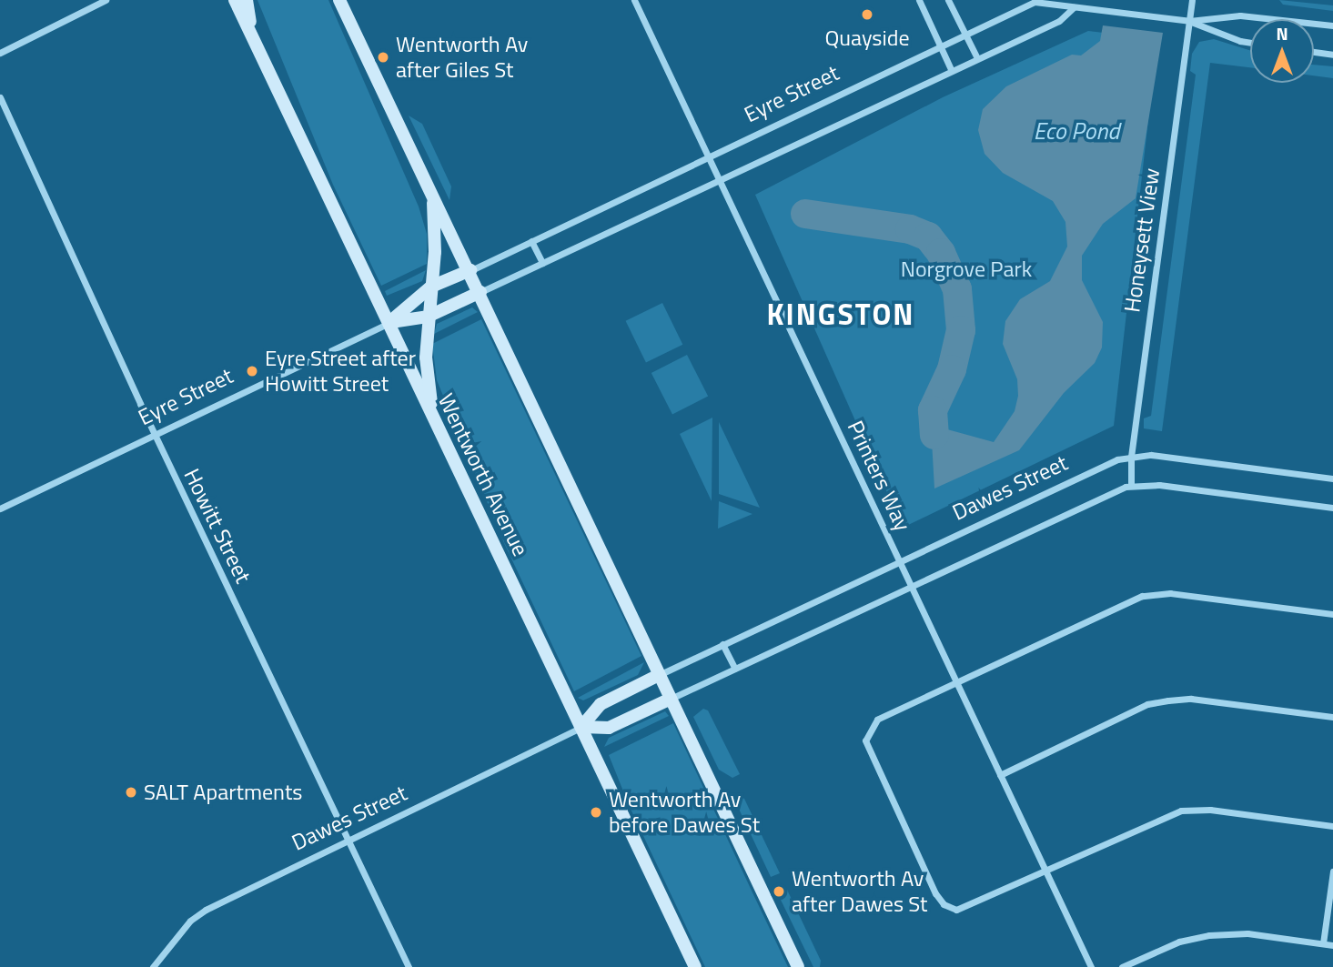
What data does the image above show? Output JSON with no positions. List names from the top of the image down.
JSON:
{
  "streets": {
    "main road": ["Eyre Street", "Wentworth Avenue"],
    "street": [
      "Honeysett View",
      "Printers Way",
      "Dawes Street",
      "Howitt Street"
    ]
  },
  "crossings": [
    ["Eyre Street", "Honeysett View"],
    ["Eyre Street", "Wentworth Avenue"],
    ["Eyre Street", "Printers Way"],
    ["Eyre Street", "Howitt Street"],
    ["Honeysett View", "Dawes Street"],
    ["Wentworth Avenue", "Dawes Street"],
    ["Printers Way", "Dawes Street"],
    ["Dawes Street", "Howitt Street"]
  ],
  "districts": ["KINGSTON"],
  "water": ["Eco Pond"],
  "parks": ["Norgrove Park"],
  "places": [
    "Quayside",
    "Wentworth Av after Giles St",
    "Eyre Street after Howitt Street",
    "SALT Apartments",
    "Wentworth Av before Dawes St",
    "Wentworth Av after Dawes St"
  ],
  "north": "top"
}
